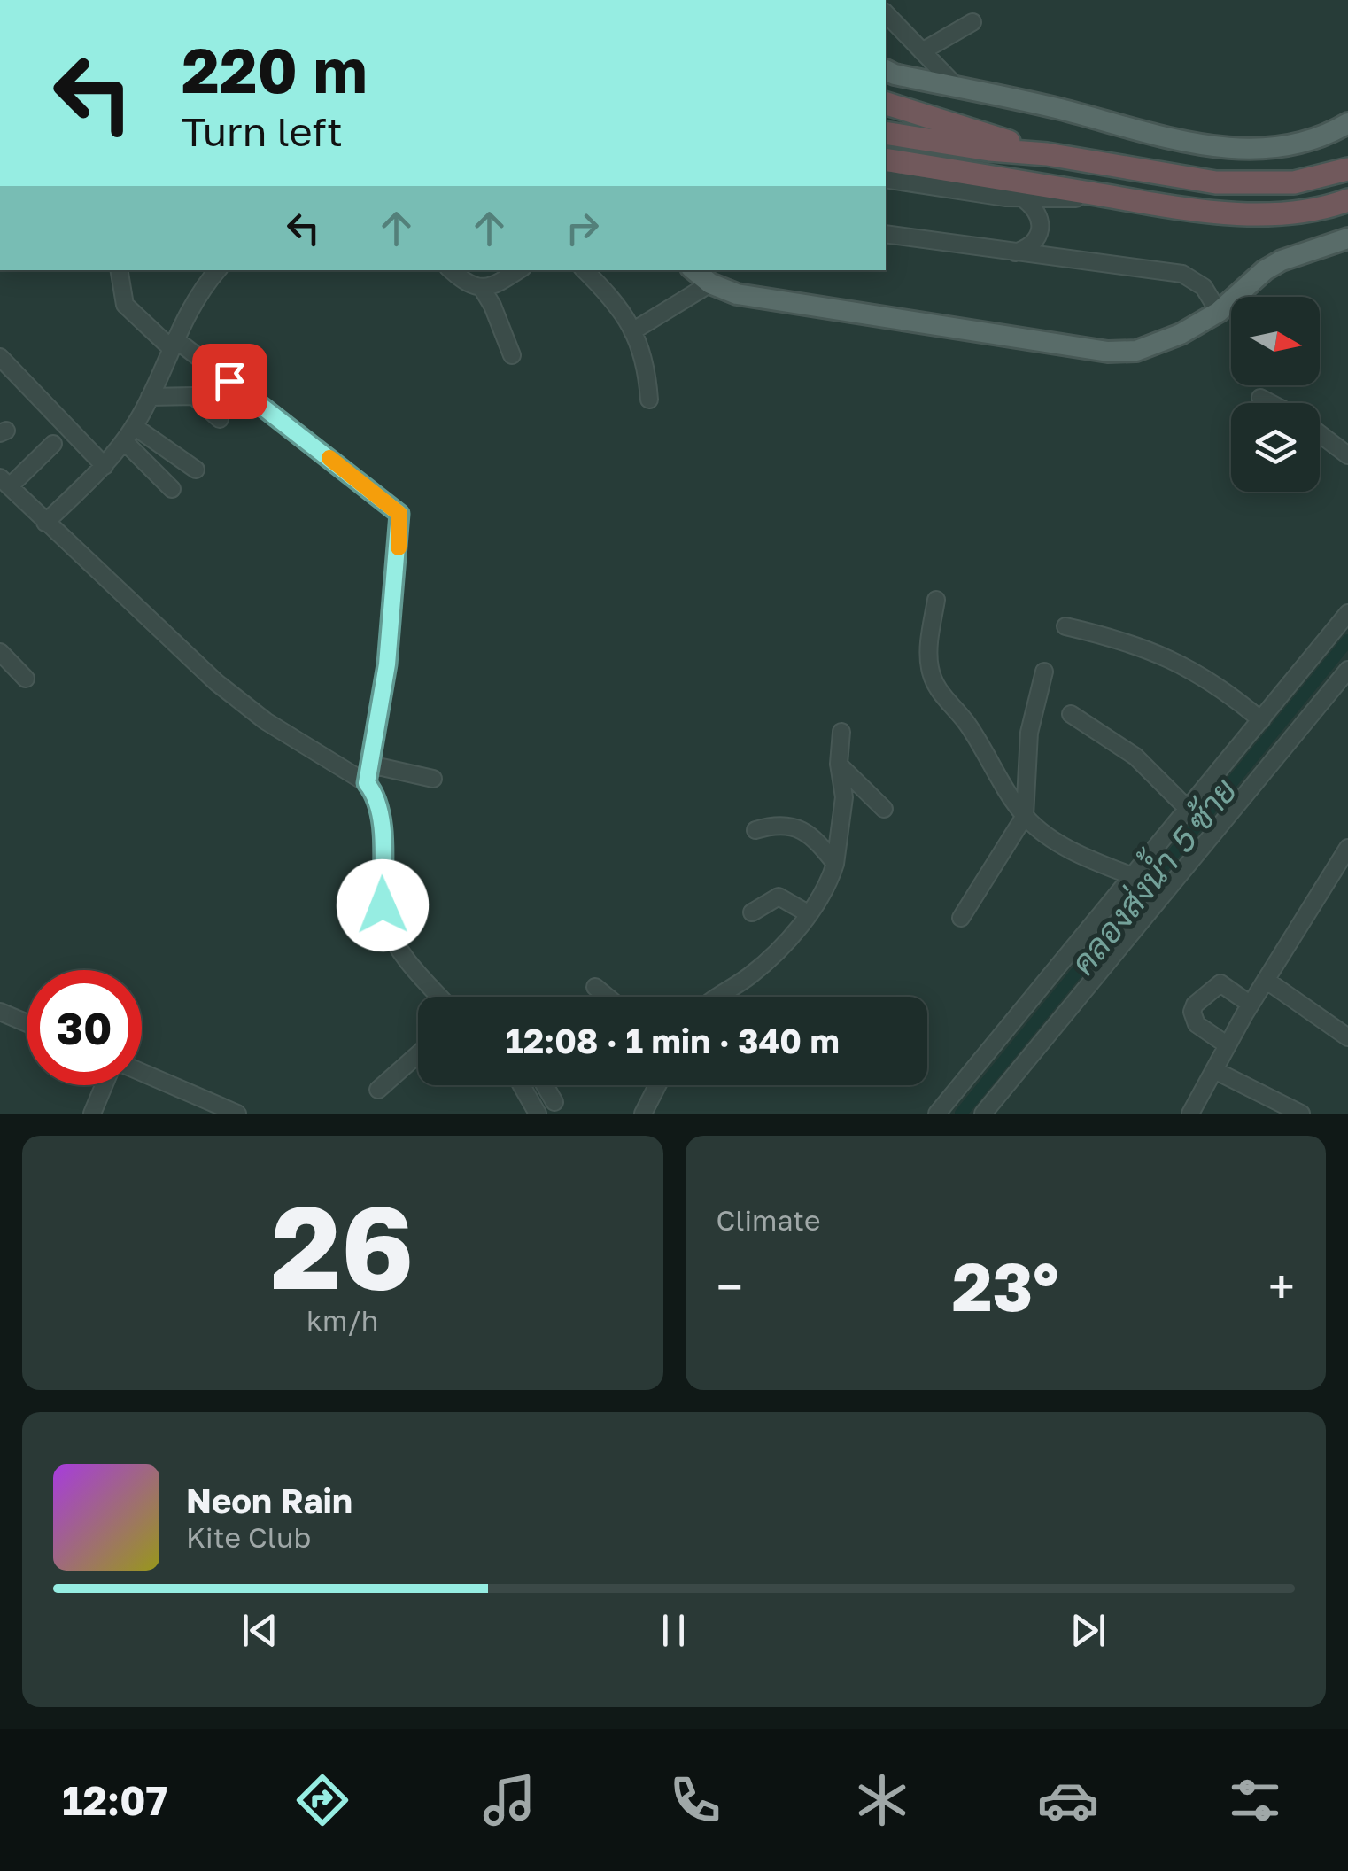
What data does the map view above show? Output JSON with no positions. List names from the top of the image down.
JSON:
{
  "water": ["คลองส่งน้ำ 5 ซ้าย"],
  "north": "right",
  "page": {
    "turn": ["220 m", "Turn left"],
    "limit": "30",
    "trip": "12:08 · 1 min · 340 m",
    "tile": [
      ["26", "km/h"],
      "Climate"
    ],
    "heat": ["−", "23°", "+"],
    "song": ["Neon Rain", "Kite Club"],
    "tabs": "12:07"
  }
}
